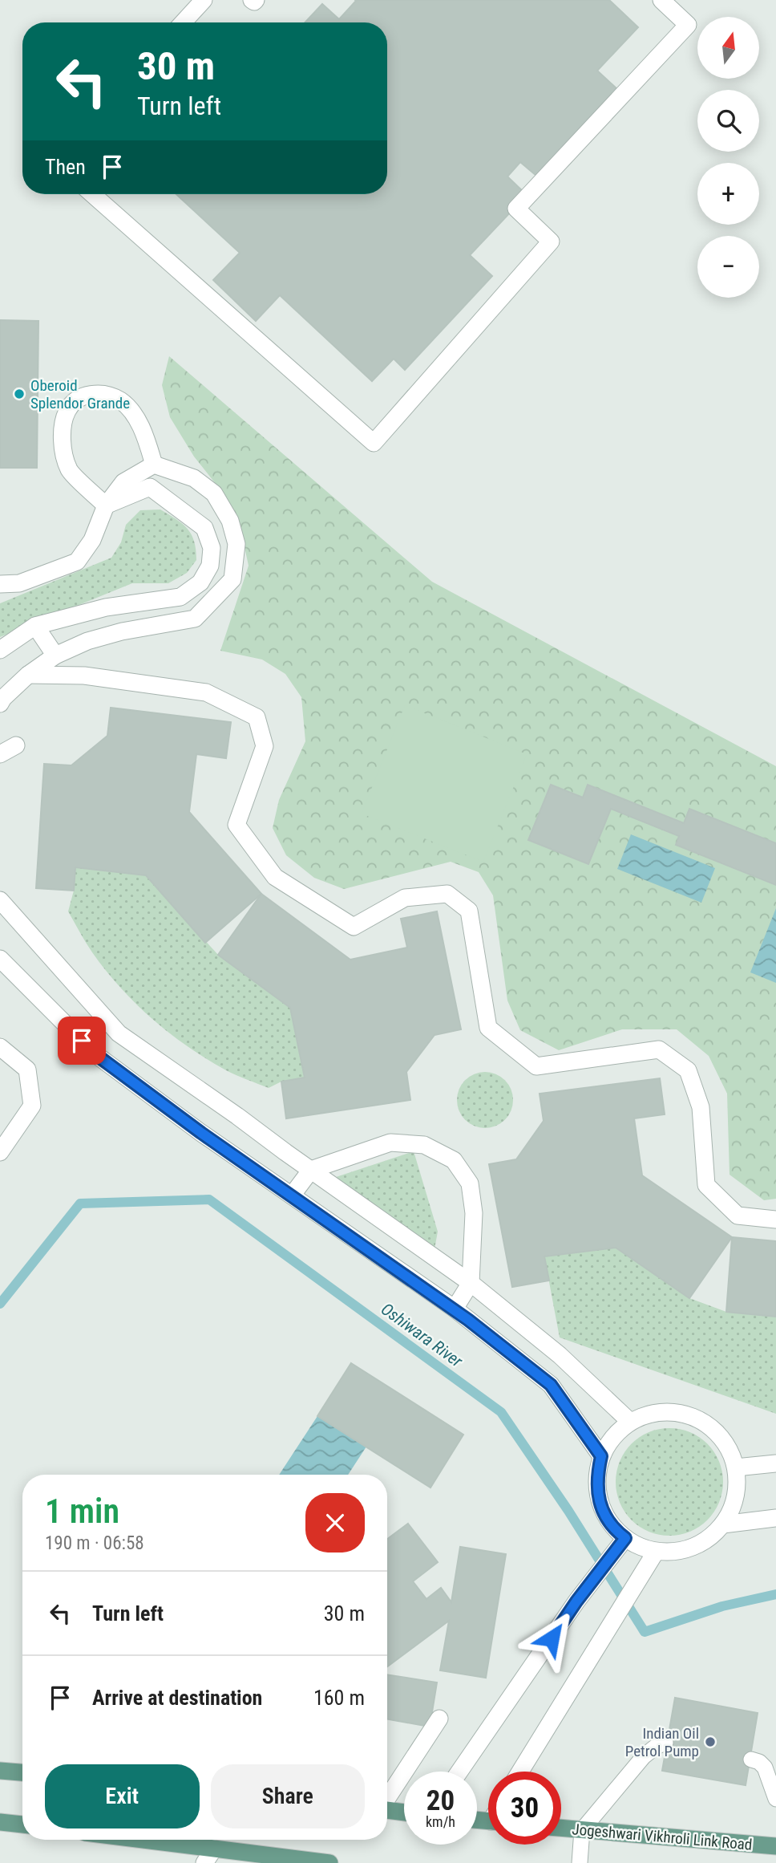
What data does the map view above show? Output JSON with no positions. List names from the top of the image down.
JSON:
{
  "streets": {
    "main road": ["Jogeshwari Vikhroli Link Road"]
  },
  "water": ["Oshiwara River"],
  "places": ["Oberoid Splendor Grande", "Indian Oil Petrol Pump"],
  "north": "top",
  "page": {
    "map_buttons": ["+", "−"],
    "turn": ["30 m", "Turn left"],
    "then": "Then",
    "heading": ["1 min", "190 m · 06:58"],
    "list": [
      {
        "name": "Turn left",
        "value": "30 m"
      },
      {
        "name": "Arrive at destination",
        "value": "160 m"
      }
    ],
    "buttons": ["Exit", "Share"],
    "speed": "20 km/h",
    "limit": "30"
  }
}
